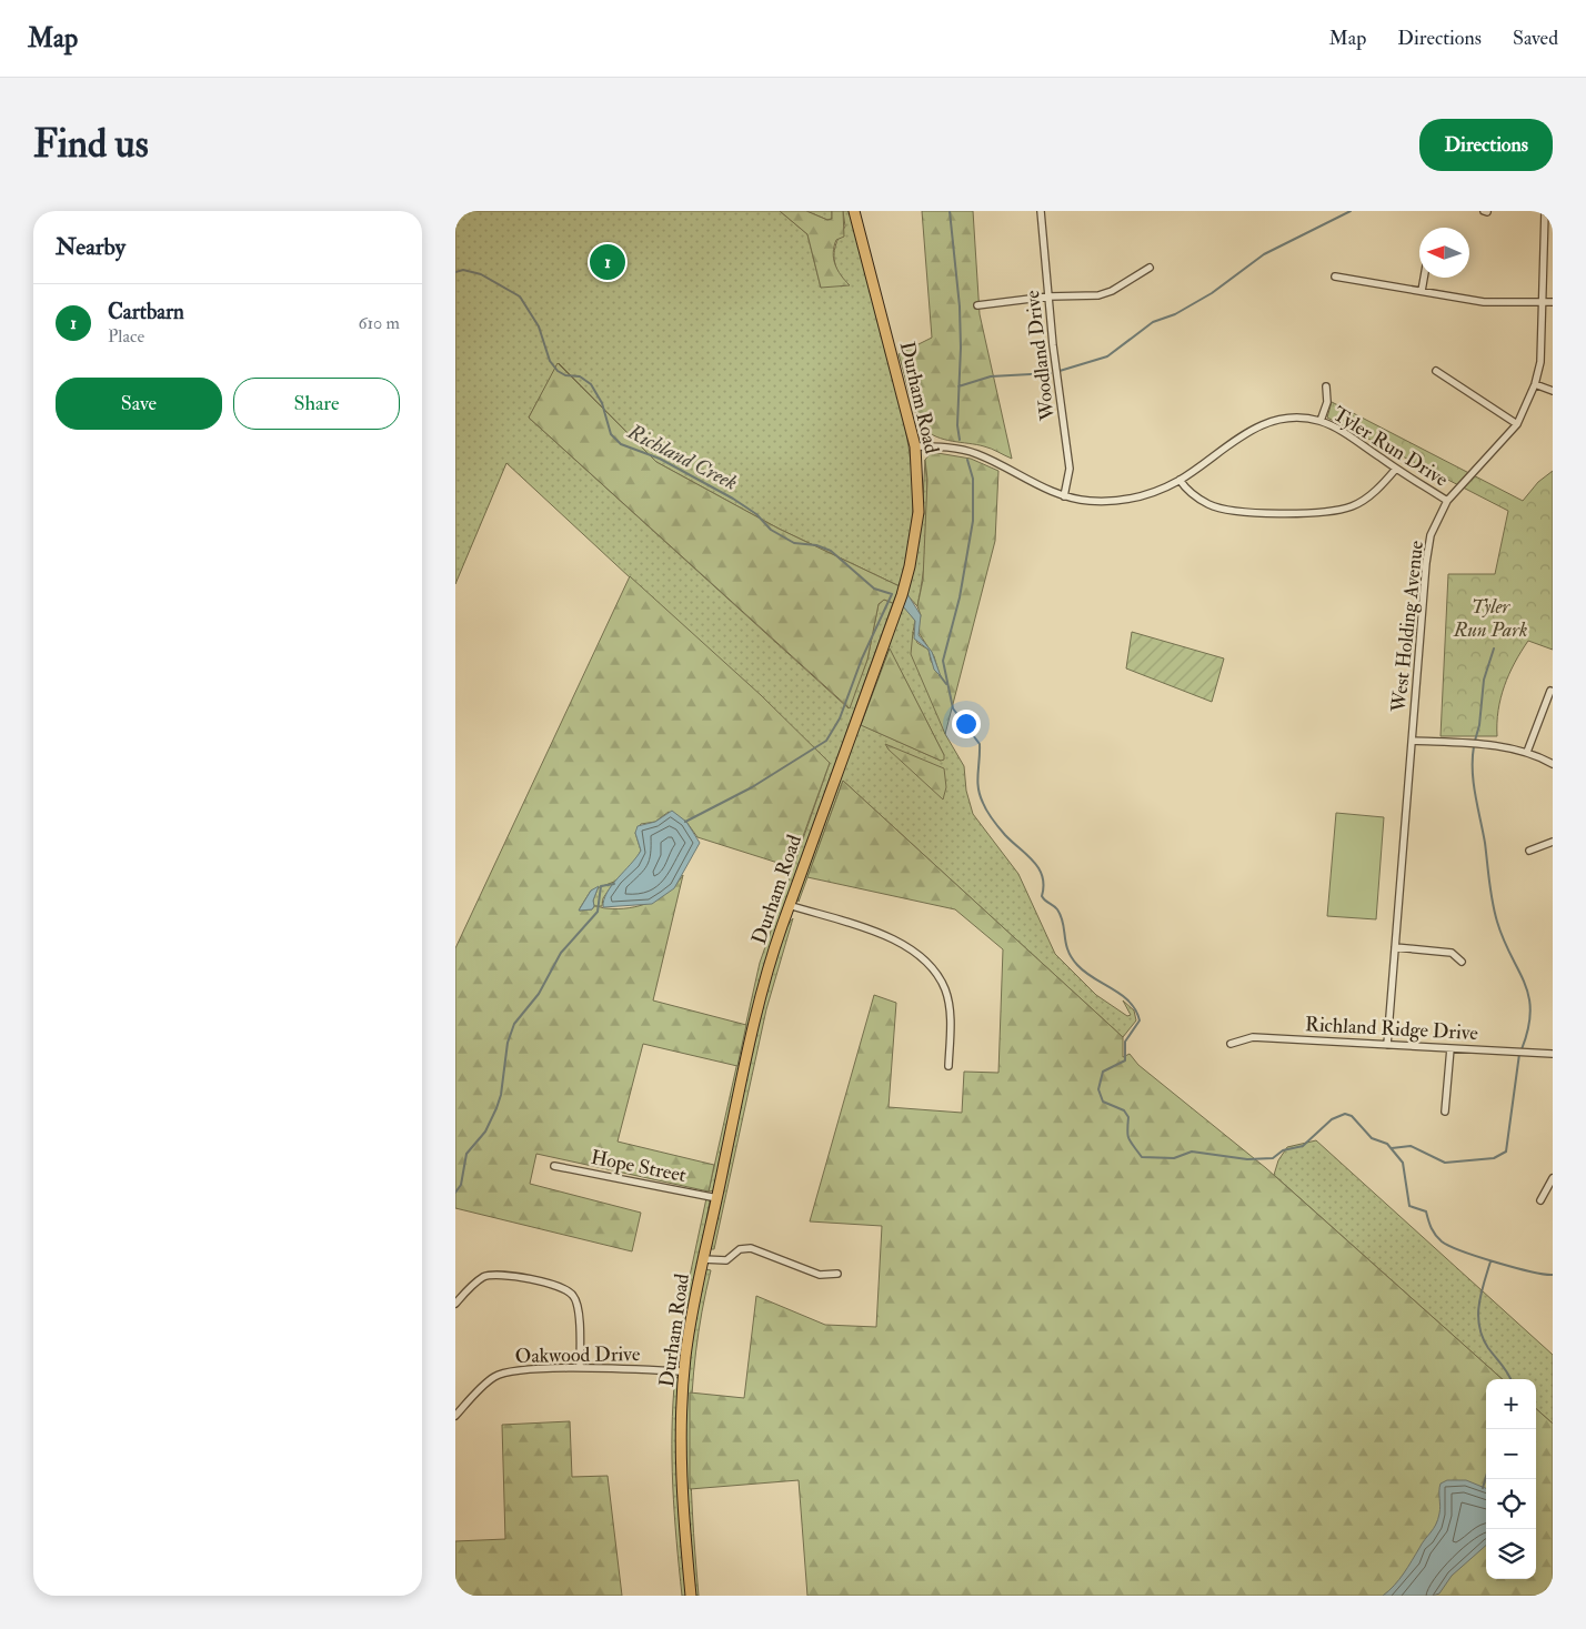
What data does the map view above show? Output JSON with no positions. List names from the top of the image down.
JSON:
{
  "streets": {
    "main road": ["Durham Road"],
    "street": [
      "Woodland Drive",
      "Tyler Run Drive",
      "West Holding Avenue",
      "Richland Ridge Drive",
      "Hope Street",
      "Oakwood Drive"
    ]
  },
  "crossings": [
    ["Woodland Drive", "Tyler Run Drive"],
    ["Durham Road", "Tyler Run Drive"],
    ["Durham Road", "Hope Street"],
    ["Durham Road", "Oakwood Drive"],
    ["Tyler Run Drive", "West Holding Avenue"],
    ["West Holding Avenue", "Richland Ridge Drive"]
  ],
  "water": ["Richland Creek"],
  "parks": ["Tyler Run Park"],
  "north": "left",
  "page": {
    "header": "Map",
    "nav": ["Map", "Directions", "Saved"],
    "buttons": [
      "Directions",
      ["Save", "Share"]
    ],
    "title": "Find us",
    "heading": "Nearby",
    "pins": "1",
    "list": [
      {
        "mark": "1",
        "name": "Cartbarn",
        "note": "Place",
        "value": "610 m"
      }
    ],
    "map_buttons": ["+", "−"]
  }
}
